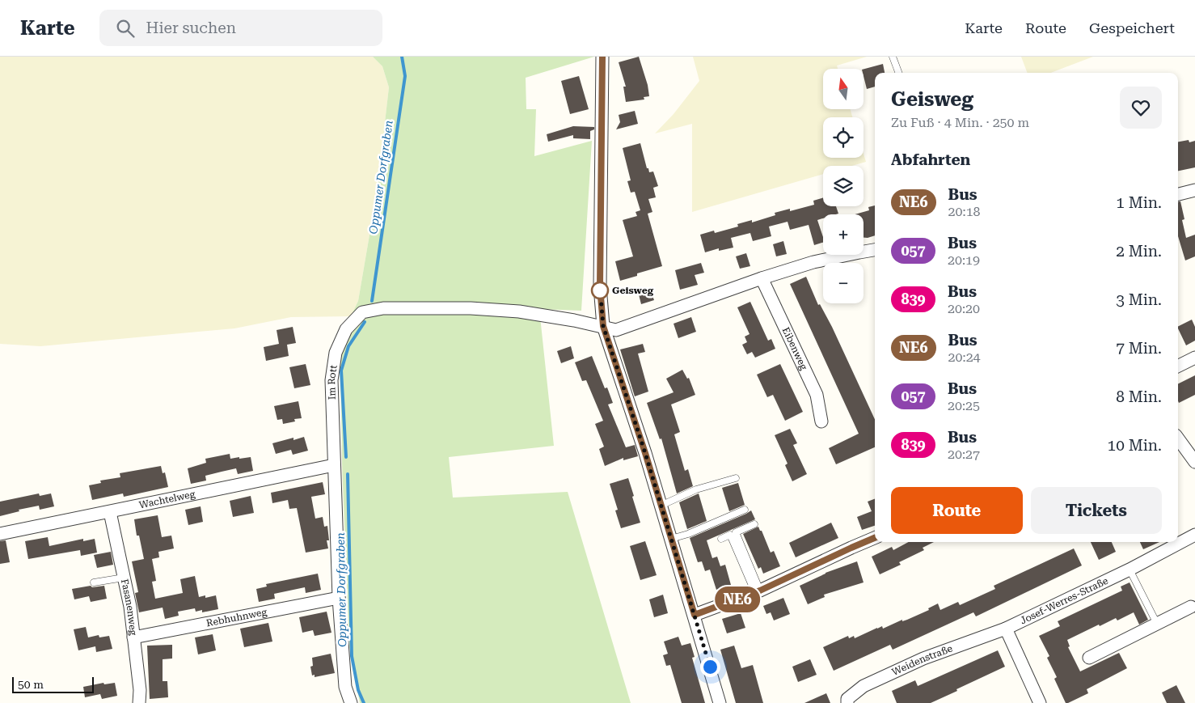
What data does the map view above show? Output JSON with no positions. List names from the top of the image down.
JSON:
{
  "streets": {
    "street": [
      "Eibenweg",
      "Im Rott",
      "Wachtelweg",
      "Josef-Werres-Straße",
      "Fasanenweg",
      "Rebhuhnweg",
      "Weidenstraße"
    ]
  },
  "crossings": [
    ["Im Rott", "Wachtelweg"],
    ["Im Rott", "Rebhuhnweg"],
    ["Wachtelweg", "Fasanenweg"],
    ["Josef-Werres-Straße", "Weidenstraße"],
    ["Fasanenweg", "Rebhuhnweg"]
  ],
  "water": ["Oppumer Dorfgraben"],
  "places": ["Geisweg"],
  "lines": ["bus line NE6"],
  "scale_bar": "50 m",
  "north": "top",
  "page": {
    "header": "Karte",
    "search": "Hier suchen",
    "nav": ["Karte", "Route", "Gespeichert"],
    "on_map": "NE6",
    "map_buttons": ["+", "−"],
    "heading": [
      ["Geisweg", "Zu Fuß · 4 Min. · 250 m"],
      "Abfahrten"
    ],
    "list": [
      {
        "mark": "NE6",
        "name": "Bus",
        "note": "20:18",
        "value": "1 Min."
      },
      {
        "mark": "057",
        "name": "Bus",
        "note": "20:19",
        "value": "2 Min."
      },
      {
        "mark": "839",
        "name": "Bus",
        "note": "20:20",
        "value": "3 Min."
      },
      {
        "mark": "NE6",
        "name": "Bus",
        "note": "20:24",
        "value": "7 Min."
      },
      {
        "mark": "057",
        "name": "Bus",
        "note": "20:25",
        "value": "8 Min."
      },
      {
        "mark": "839",
        "name": "Bus",
        "note": "20:27",
        "value": "10 Min."
      }
    ],
    "buttons": ["Route", "Tickets"],
    "scale": "50 m"
  }
}
